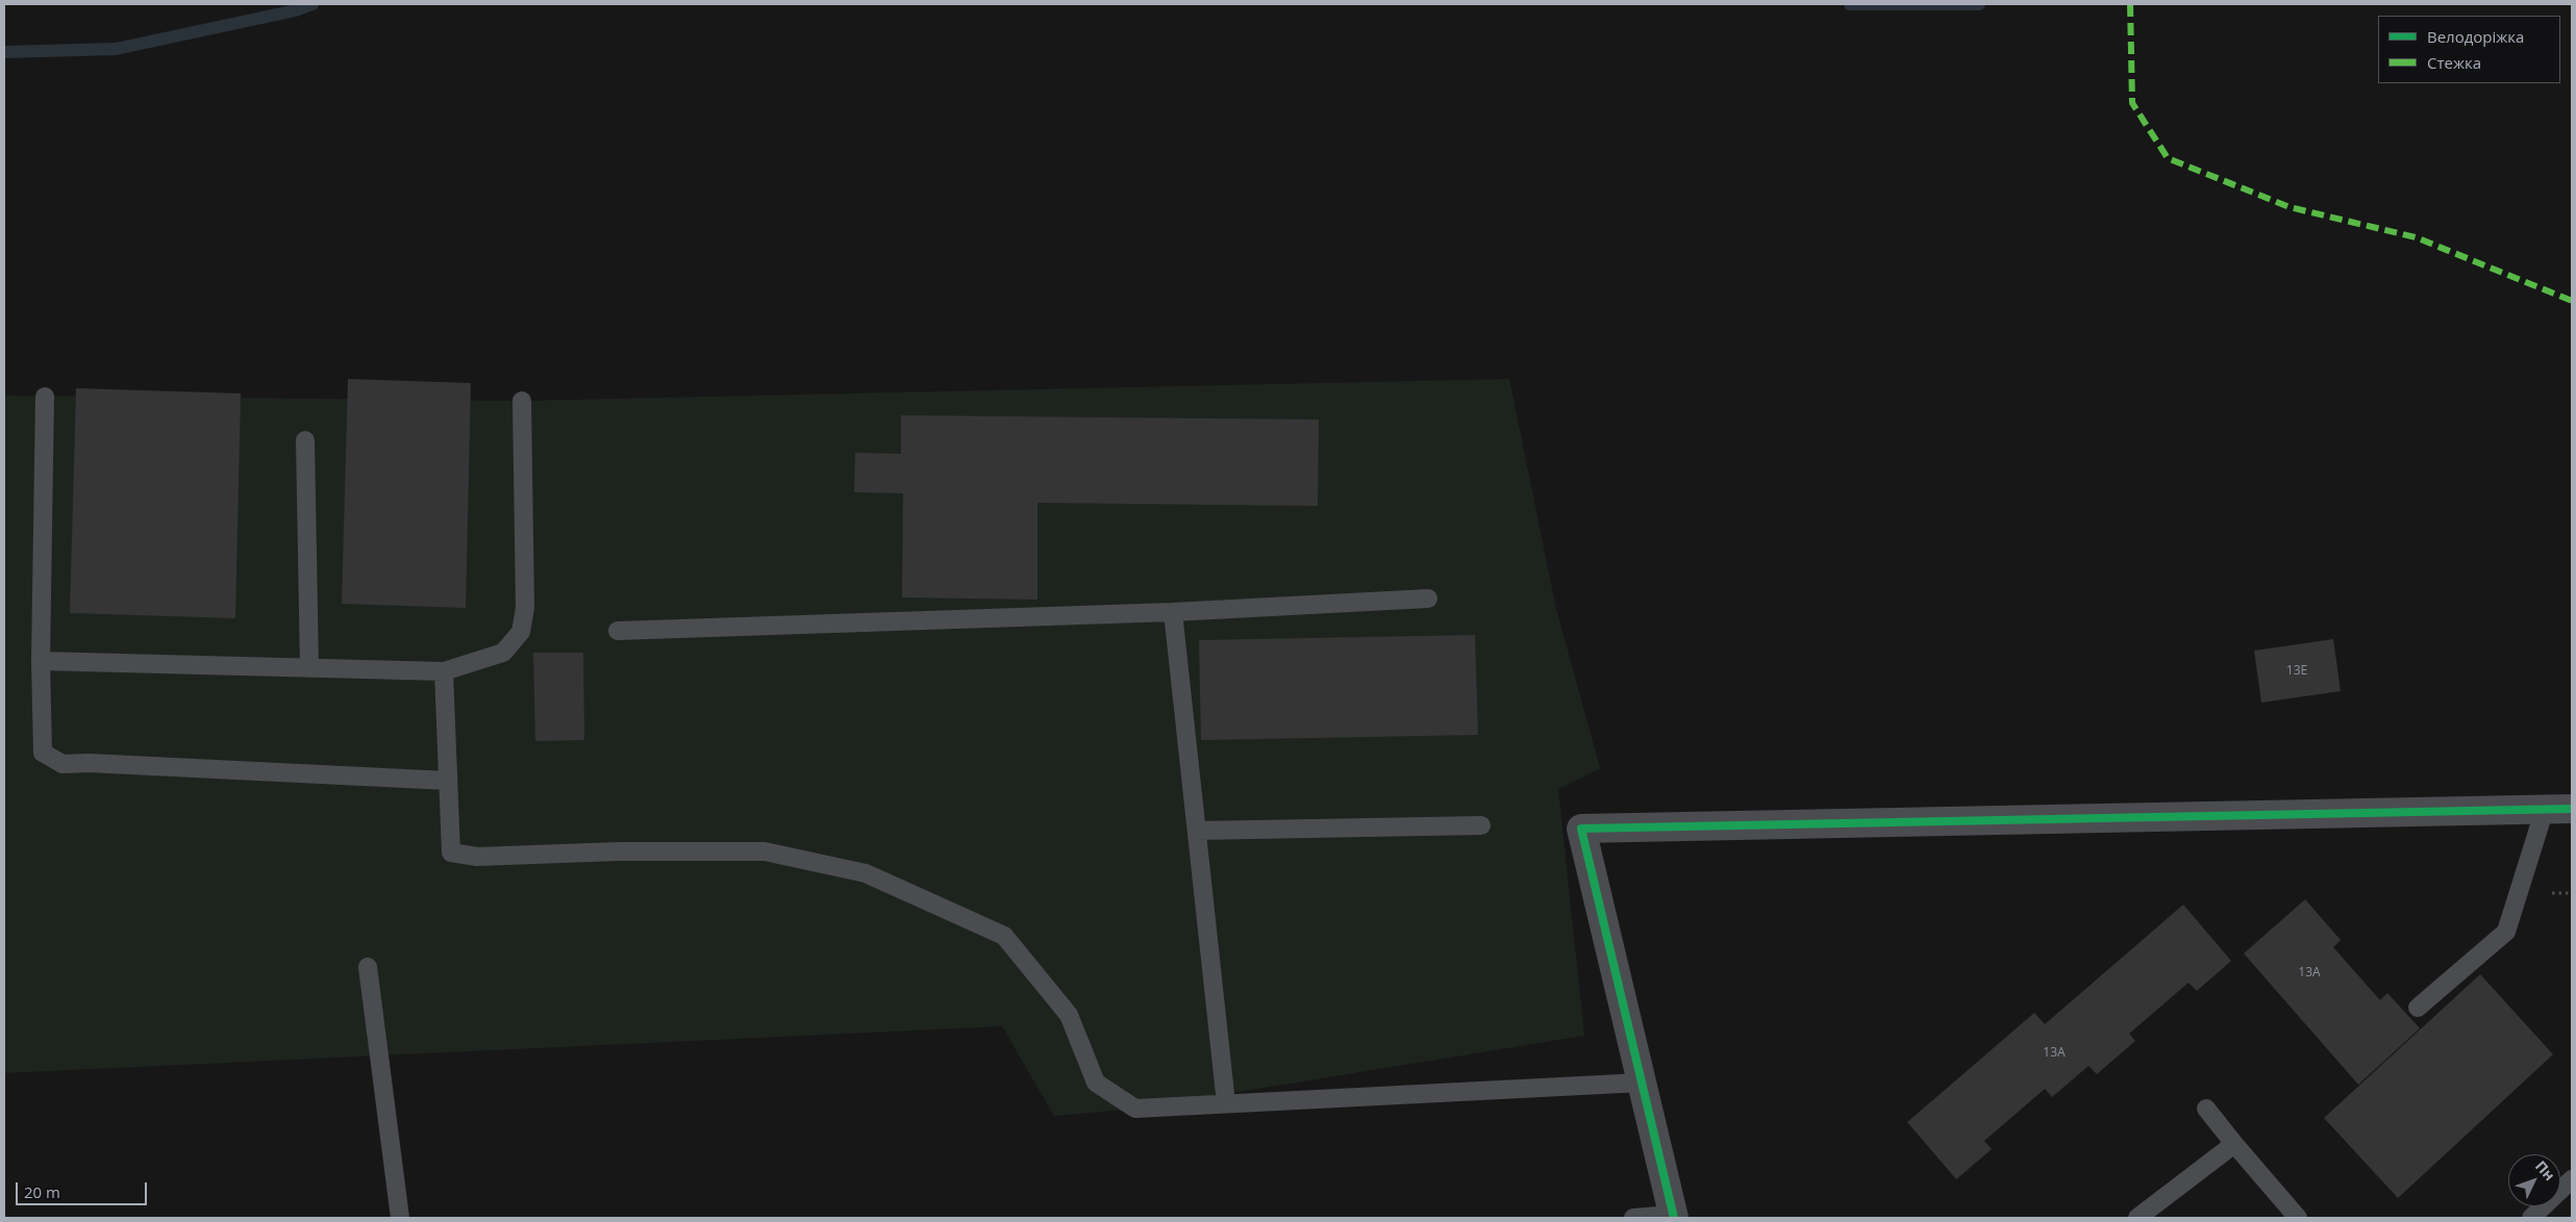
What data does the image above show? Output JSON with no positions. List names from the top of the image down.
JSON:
{
  "house_numbers": ["13Е", "13А", "13А"],
  "legend": ["Велодоріжка", "Стежка"],
  "scale_bar": "20 m",
  "north": "top right"
}
